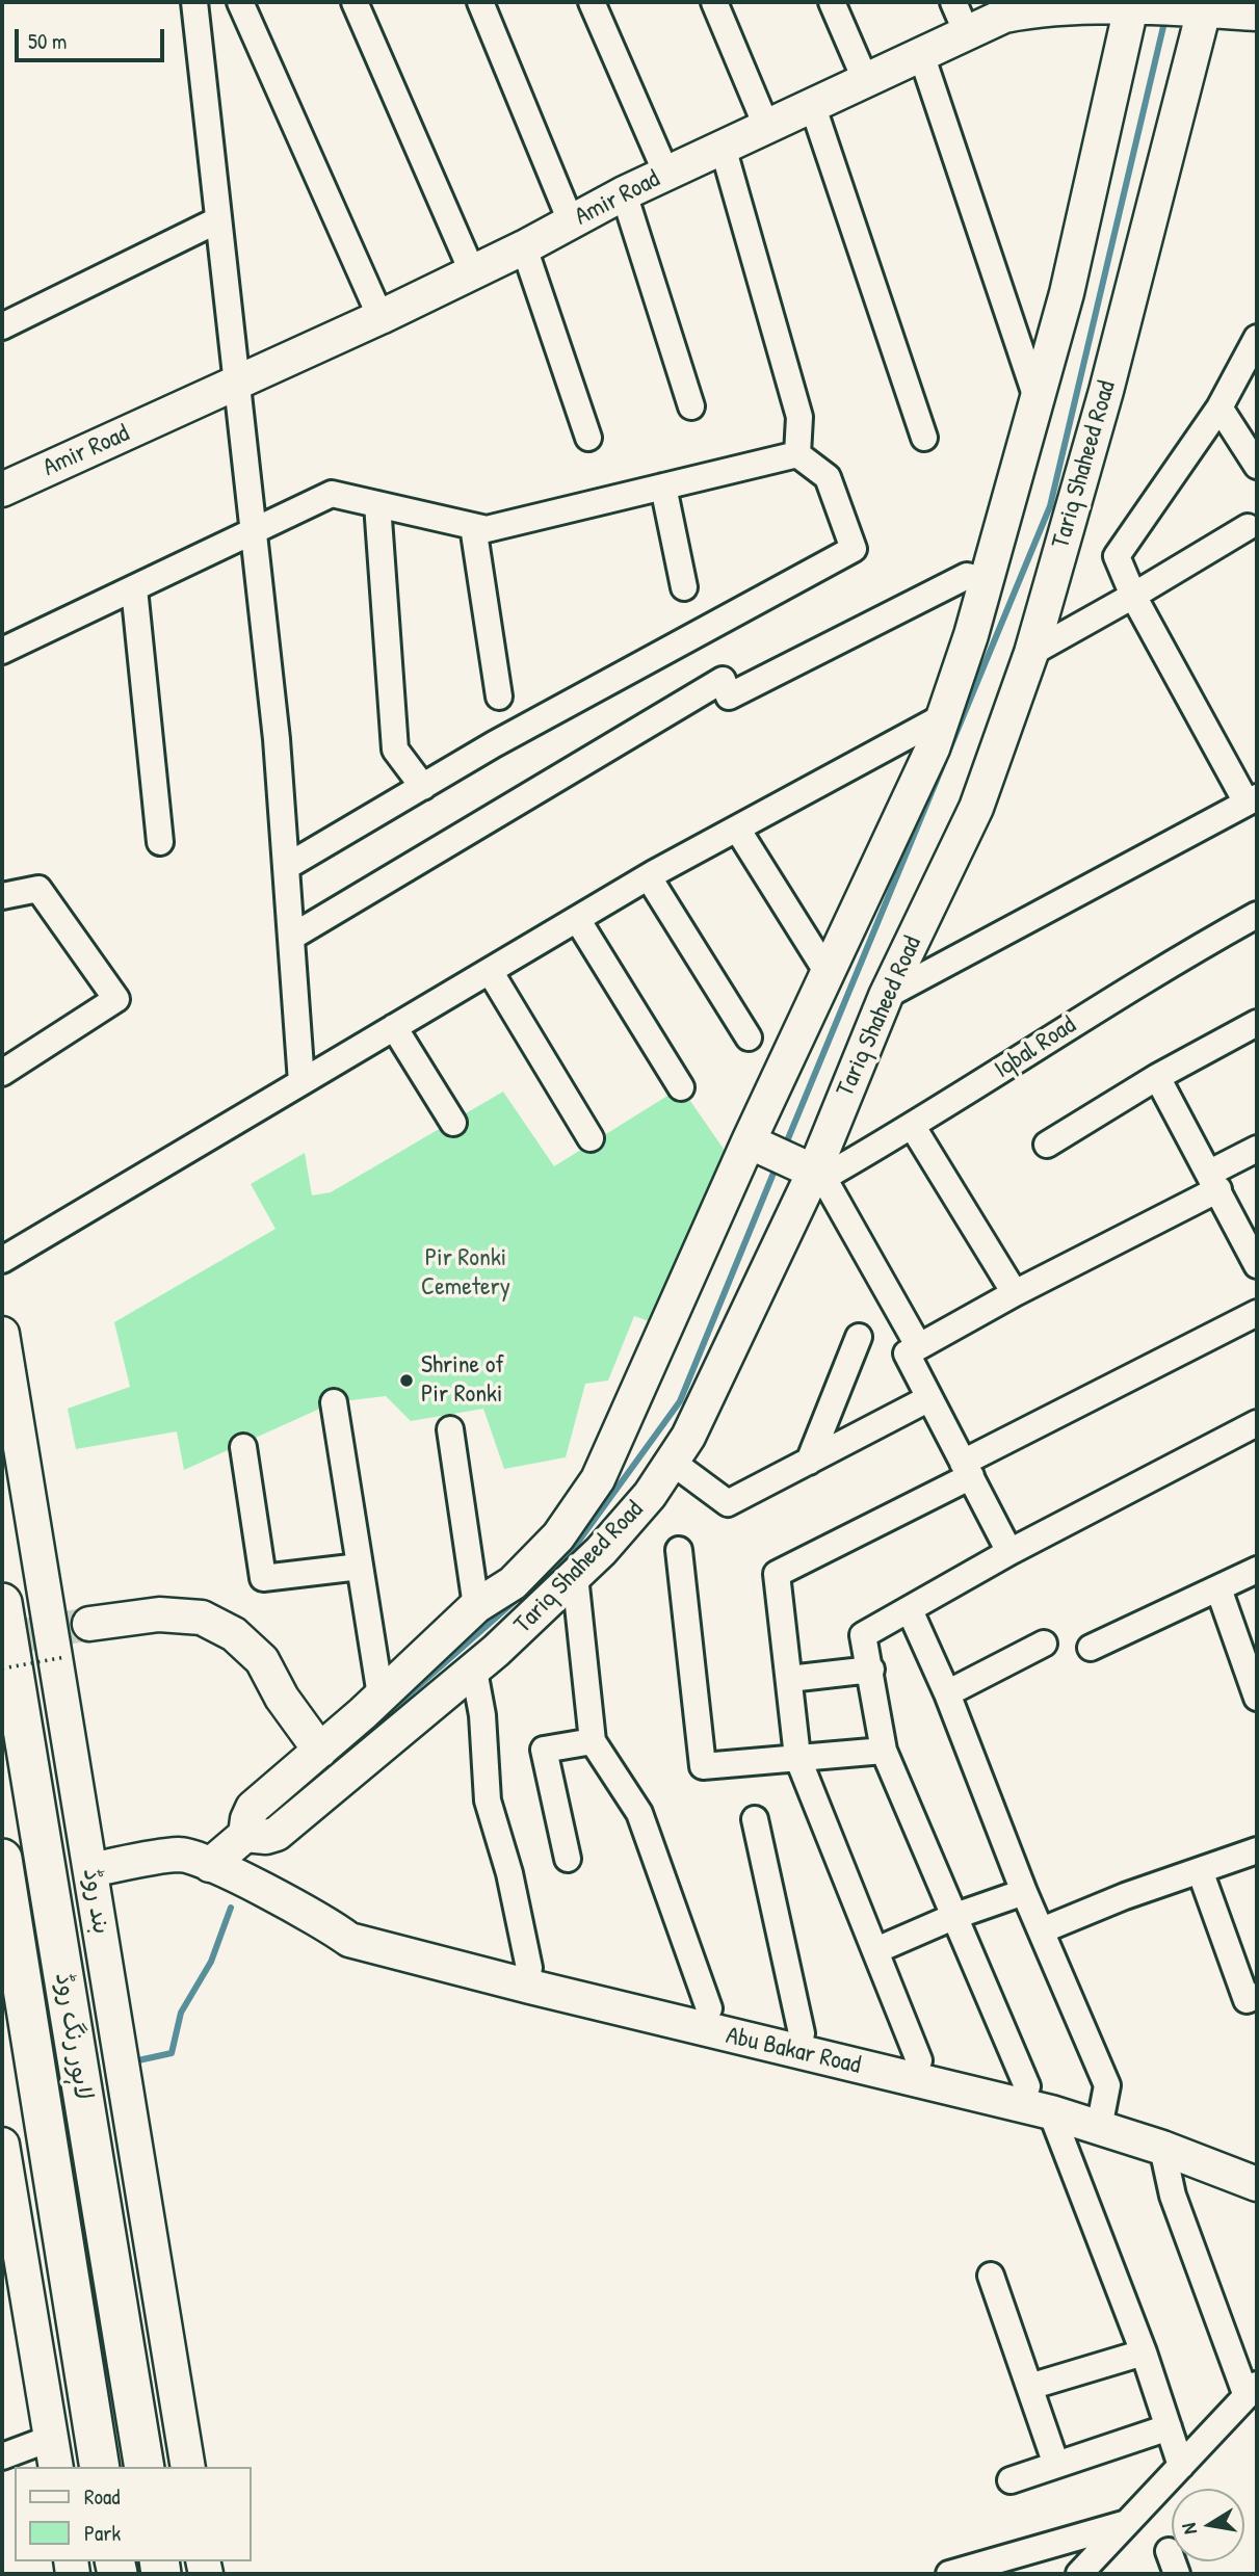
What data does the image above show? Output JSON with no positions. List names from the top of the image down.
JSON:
{
  "streets": {
    "highway": ["لاہور رنگ روڈ"],
    "main road": [
      "Amir Road",
      "Tariq Shaheed Road",
      "بند روڈ",
      "Abu Bakar Road"
    ],
    "street": ["Iqbal Road"]
  },
  "crossings": [
    ["Amir Road", "Tariq Shaheed Road"],
    ["Tariq Shaheed Road", "Iqbal Road"],
    ["Tariq Shaheed Road", "Abu Bakar Road"],
    ["بند روڈ", "Abu Bakar Road"]
  ],
  "parks": ["Pir Ronki Cemetery"],
  "places": ["Shrine of Pir Ronki"],
  "legend": ["Road", "Park"],
  "scale_bar": "50 m",
  "north": "left"
}
